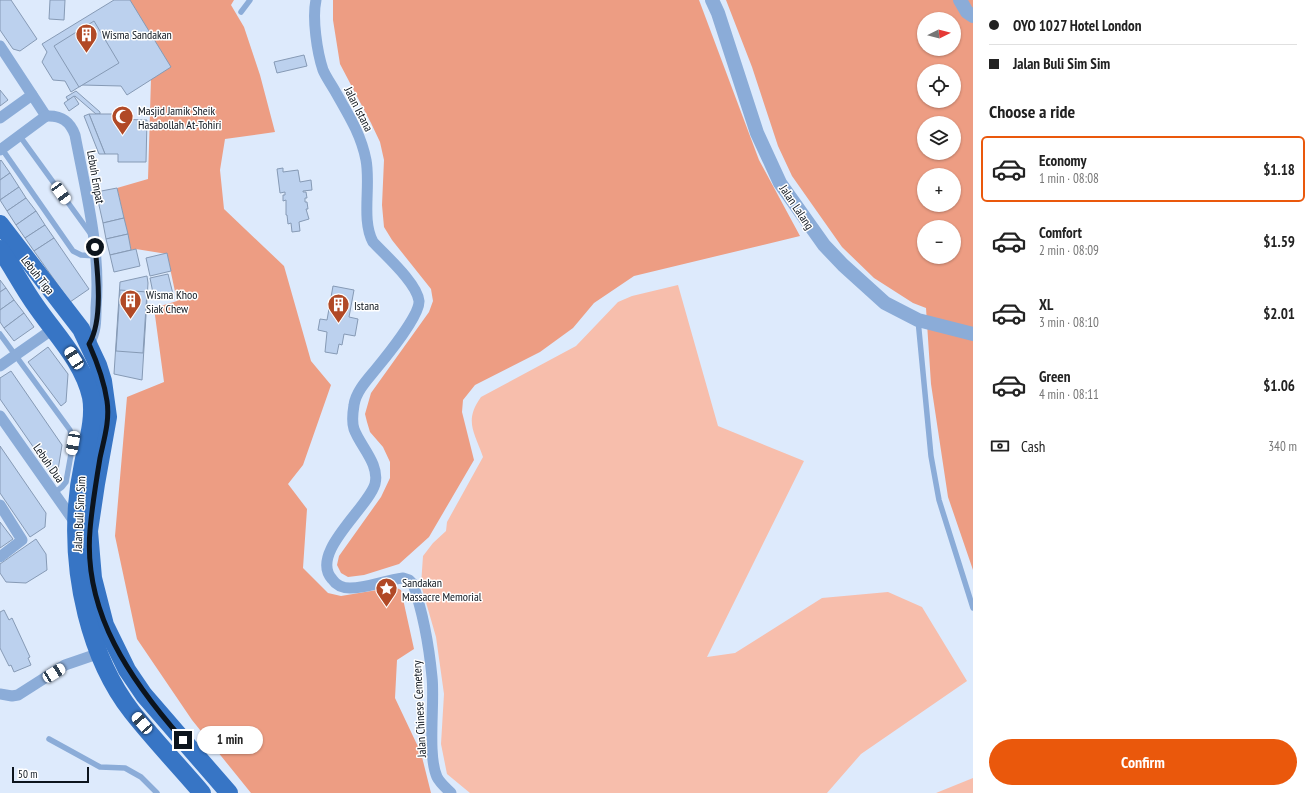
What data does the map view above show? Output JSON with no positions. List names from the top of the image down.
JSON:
{
  "streets": {
    "main road": ["Lebuh Tiga", "Jalan Buli Sim Sim"],
    "street": [
      "Jalan Istana",
      "Lebuh Empat",
      "Jalan Lalang",
      "Lebuh Dua",
      "Jalan Chinese Cemetery"
    ]
  },
  "crossings": [
    ["Jalan Istana", "Jalan Chinese Cemetery"],
    ["Lebuh Empat", "Jalan Buli Sim Sim"],
    ["Lebuh Tiga", "Jalan Buli Sim Sim"],
    ["Lebuh Dua", "Jalan Buli Sim Sim"]
  ],
  "places": {
    "building": ["Wisma Sandakan", "Wisma Khoo Siak Chew", "Istana"],
    "mosque": ["Masjid Jamik Sheik Hasabollah At-Tohiri"],
    "place": ["Sandakan Massacre Memorial"]
  },
  "scale_bar": "50 m",
  "north": "right",
  "page": {
    "banner": ["OYO 1027 Hotel London", "Jalan Buli Sim Sim"],
    "map_buttons": ["+", "−"],
    "heading": "Choose a ride",
    "list": [
      {
        "name": "Economy",
        "note": "1 min · 08:08",
        "value": "$1.18"
      },
      {
        "name": "Comfort",
        "note": "2 min · 08:09",
        "value": "$1.59"
      },
      {
        "name": "XL",
        "note": "3 min · 08:10",
        "value": "$2.01"
      },
      {
        "name": "Green",
        "note": "4 min · 08:11",
        "value": "$1.06"
      }
    ],
    "pay": ["Cash", "340 m"],
    "bubble": "1 min",
    "buttons": "Confirm",
    "scale": "50 m"
  }
}
